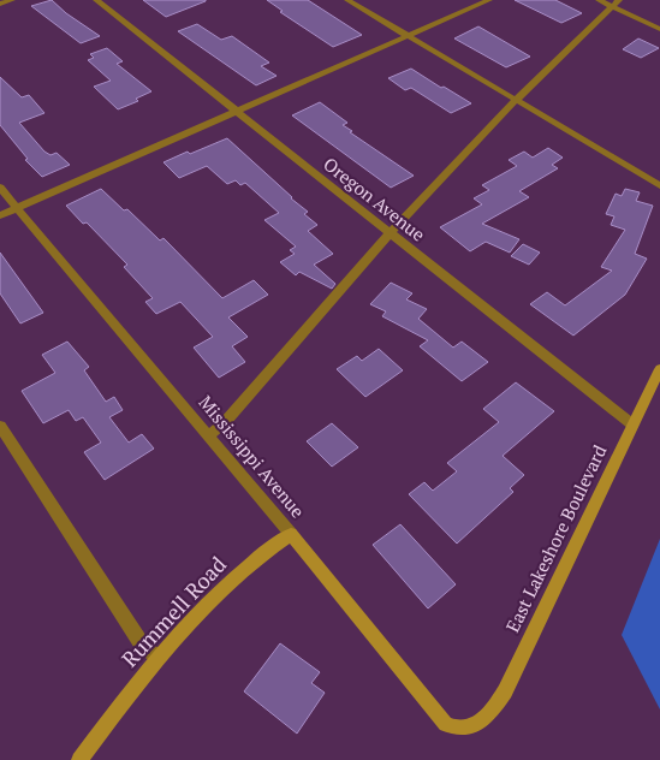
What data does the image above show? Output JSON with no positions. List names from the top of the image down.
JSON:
{
  "streets": {
    "street": [
      "Oregon Avenue",
      "Mississippi Avenue",
      "East Lakeshore Boulevard",
      "Rummell Road"
    ]
  },
  "crossings": [
    ["Oregon Avenue", "East Lakeshore Boulevard"],
    ["Mississippi Avenue", "East Lakeshore Boulevard"],
    ["Mississippi Avenue", "Rummell Road"]
  ]
}
